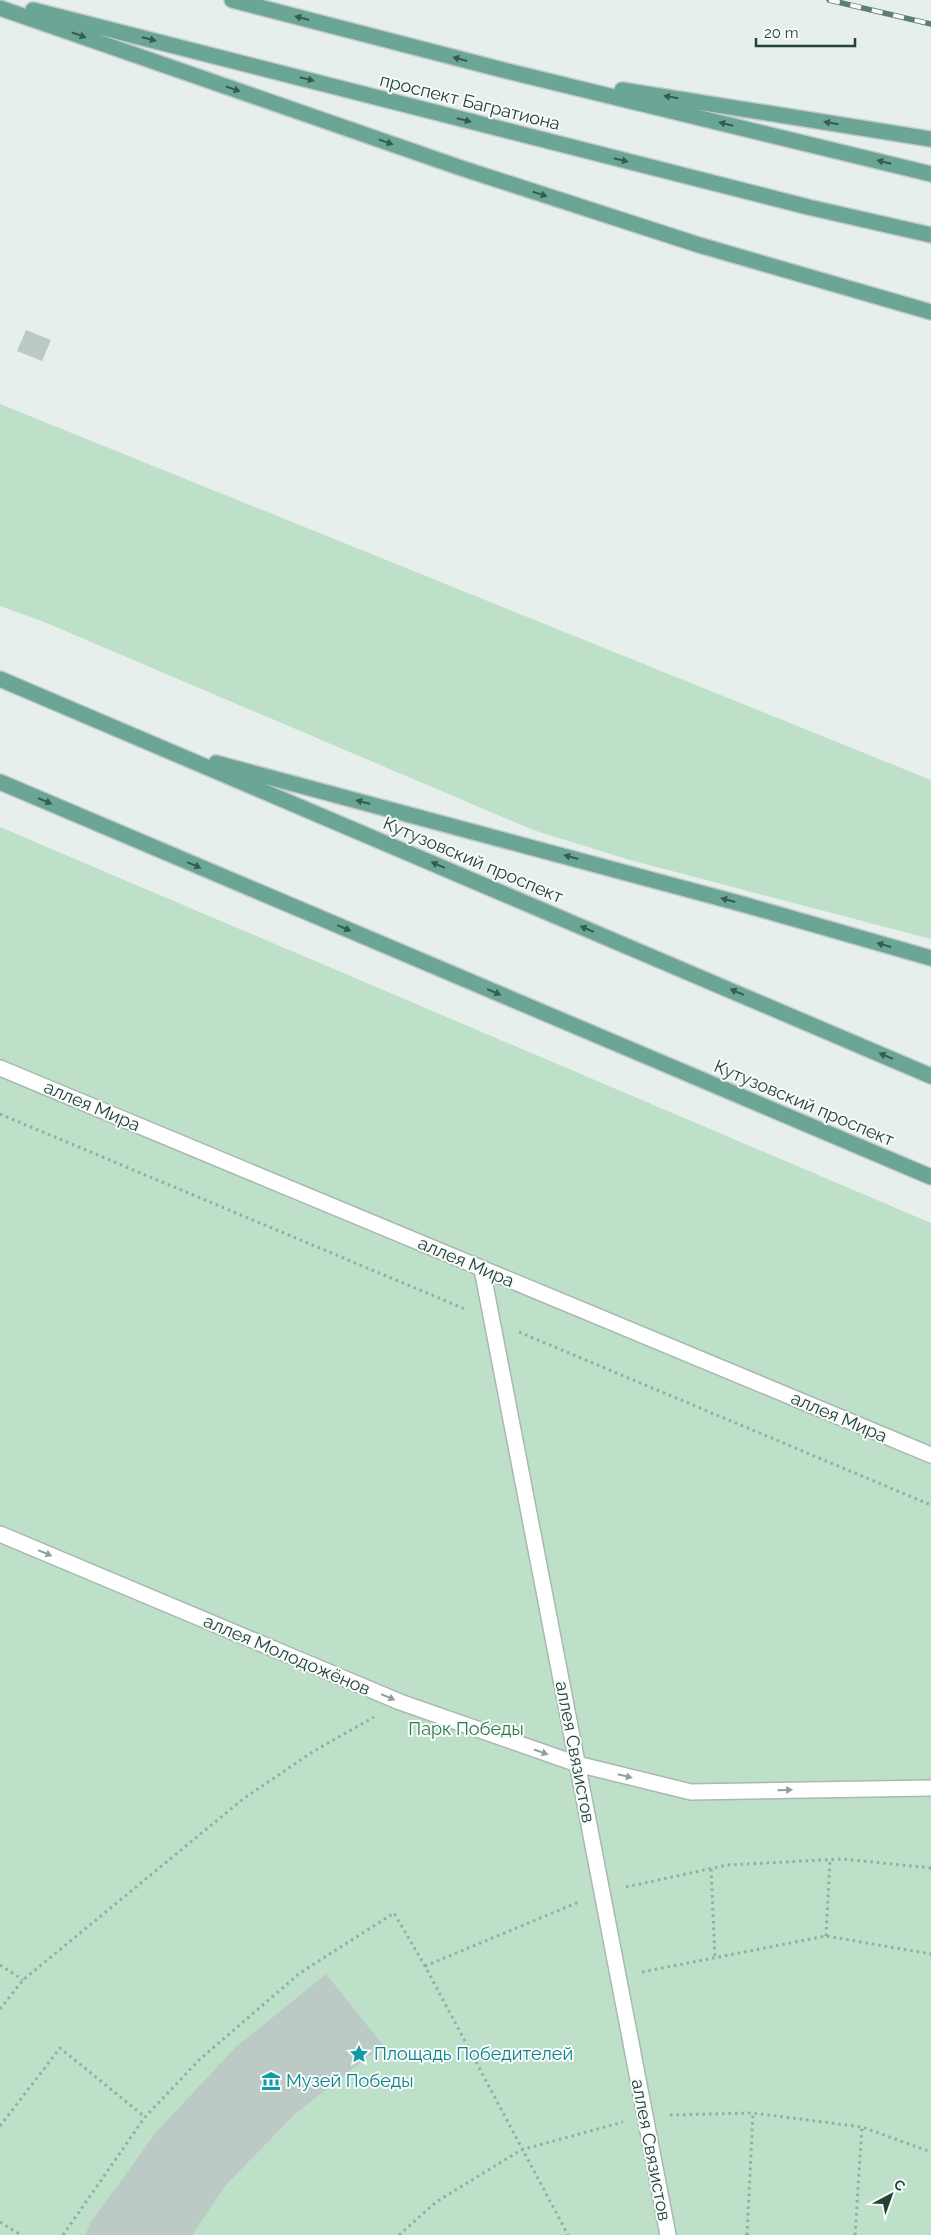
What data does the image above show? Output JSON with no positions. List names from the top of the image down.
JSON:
{
  "streets": {
    "main road": ["проспект Багратиона", "Кутузовский проспект"],
    "street": ["аллея Мира", "аллея Молодожёнов", "аллея Связистов"]
  },
  "crossings": [
    ["аллея Мира", "аллея Связистов"],
    ["аллея Молодожёнов", "аллея Связистов"]
  ],
  "one_way": ["аллея Молодожёнов"],
  "parks": ["Парк Победы"],
  "places": {
    "place": ["Площадь Победителей"],
    "museum": ["Музей Победы"]
  },
  "scale_bar": "20 m",
  "north": "top right"
}
